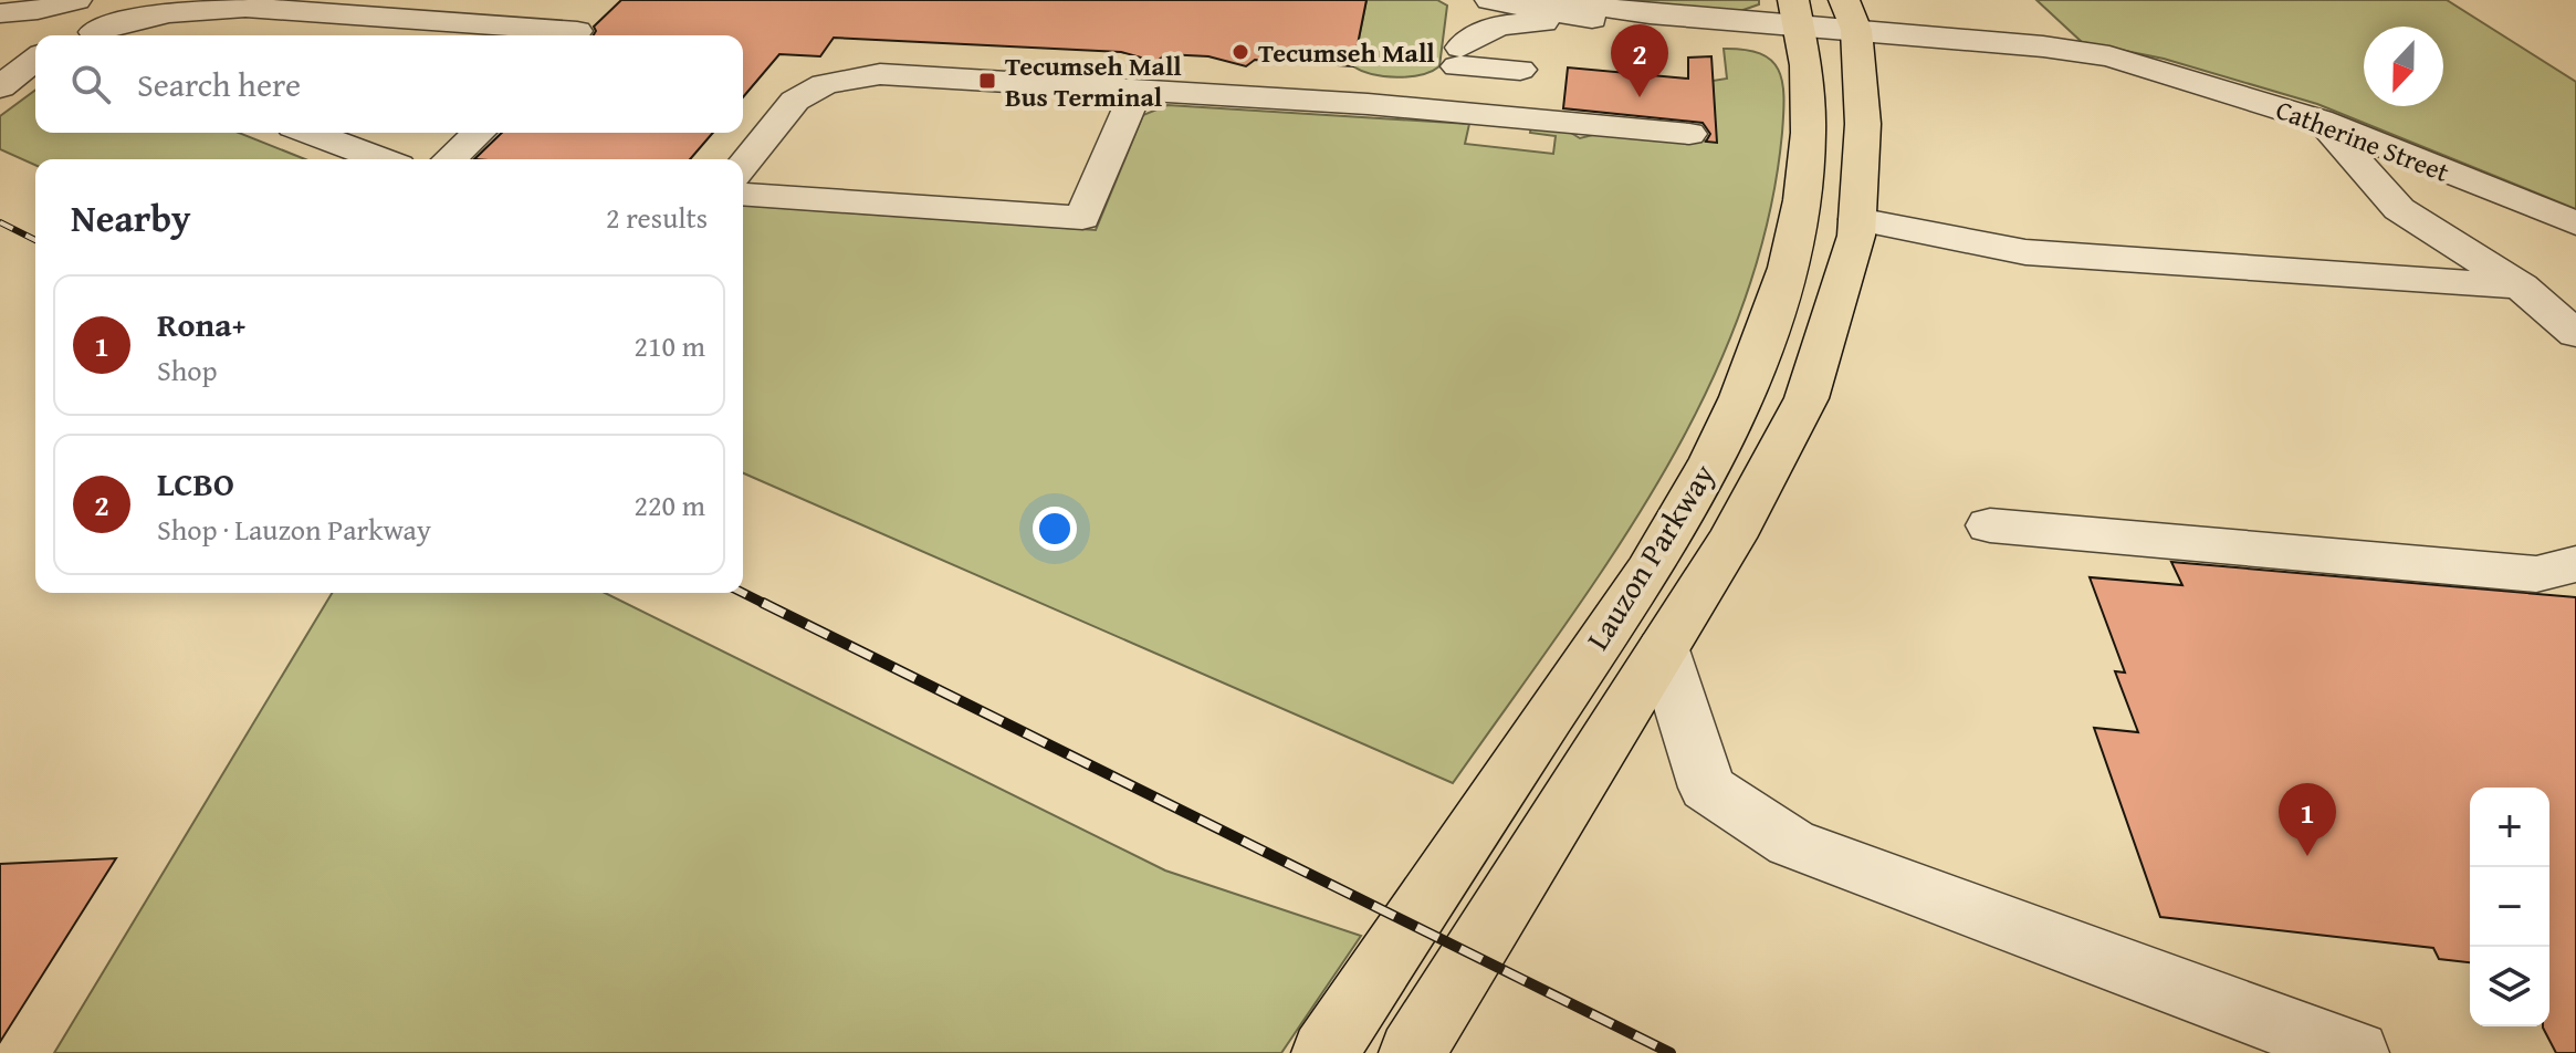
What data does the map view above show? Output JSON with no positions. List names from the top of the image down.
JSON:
{
  "streets": {
    "main road": ["Lauzon Parkway"],
    "street": ["Catherine Street"]
  },
  "crossings": [
    ["Catherine Street", "Lauzon Parkway"]
  ],
  "places": {
    "other": ["Tecumseh Mall"],
    "transit": ["Tecumseh Mall Bus Terminal"]
  },
  "north": "bottom",
  "page": {
    "pins": ["2", "1"],
    "search": "Search here",
    "heading": ["Nearby", "2 results"],
    "list": [
      {
        "mark": "1",
        "name": "Rona+",
        "note": "Shop",
        "value": "210 m"
      },
      {
        "mark": "2",
        "name": "LCBO",
        "note": "Shop · Lauzon Parkway",
        "value": "220 m"
      }
    ],
    "map_buttons": ["+", "−"]
  }
}
